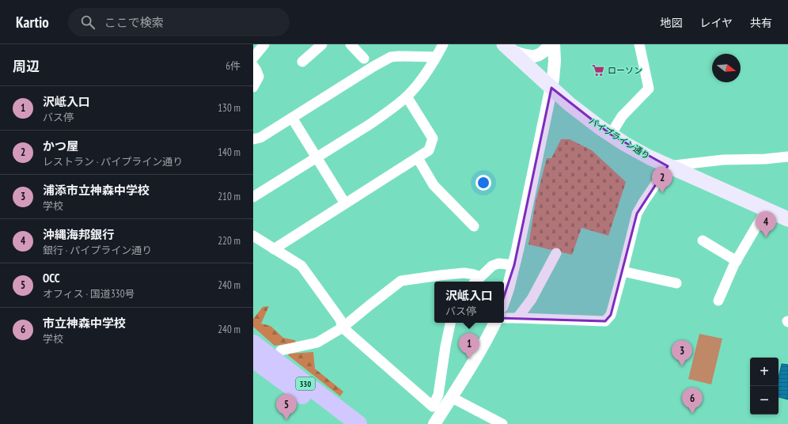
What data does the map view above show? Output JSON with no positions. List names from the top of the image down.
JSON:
{
  "streets": {
    "highway": ["330"],
    "main road": ["パイプライン通り"]
  },
  "places": {
    "supermarket": ["ローソン"]
  },
  "north": "right",
  "page": {
    "header": "Kartio",
    "search": "ここで検索",
    "nav": ["地図", "レイヤ", "共有"],
    "heading": ["周辺", "6件"],
    "list": [
      {
        "mark": "1",
        "name": "沢岻入口",
        "note": "バス停",
        "value": "130 m"
      },
      {
        "mark": "2",
        "name": "かつ屋",
        "note": "レストラン · パイプライン通り",
        "value": "140 m"
      },
      {
        "mark": "3",
        "name": "浦添市立神森中学校",
        "note": "学校",
        "value": "210 m"
      },
      {
        "mark": "4",
        "name": "沖縄海邦銀行",
        "note": "銀行 · パイプライン通り",
        "value": "220 m"
      },
      {
        "mark": "5",
        "name": "OCC",
        "note": "オフィス · 国道330号",
        "value": "240 m"
      },
      {
        "mark": "6",
        "name": "市立神森中学校",
        "note": "学校",
        "value": "240 m"
      }
    ],
    "pins": [
      "2",
      "4",
      "1",
      "3",
      "6",
      "5"
    ],
    "popup": ["沢岻入口", "バス停"],
    "map_buttons": ["+", "−"]
  }
}
